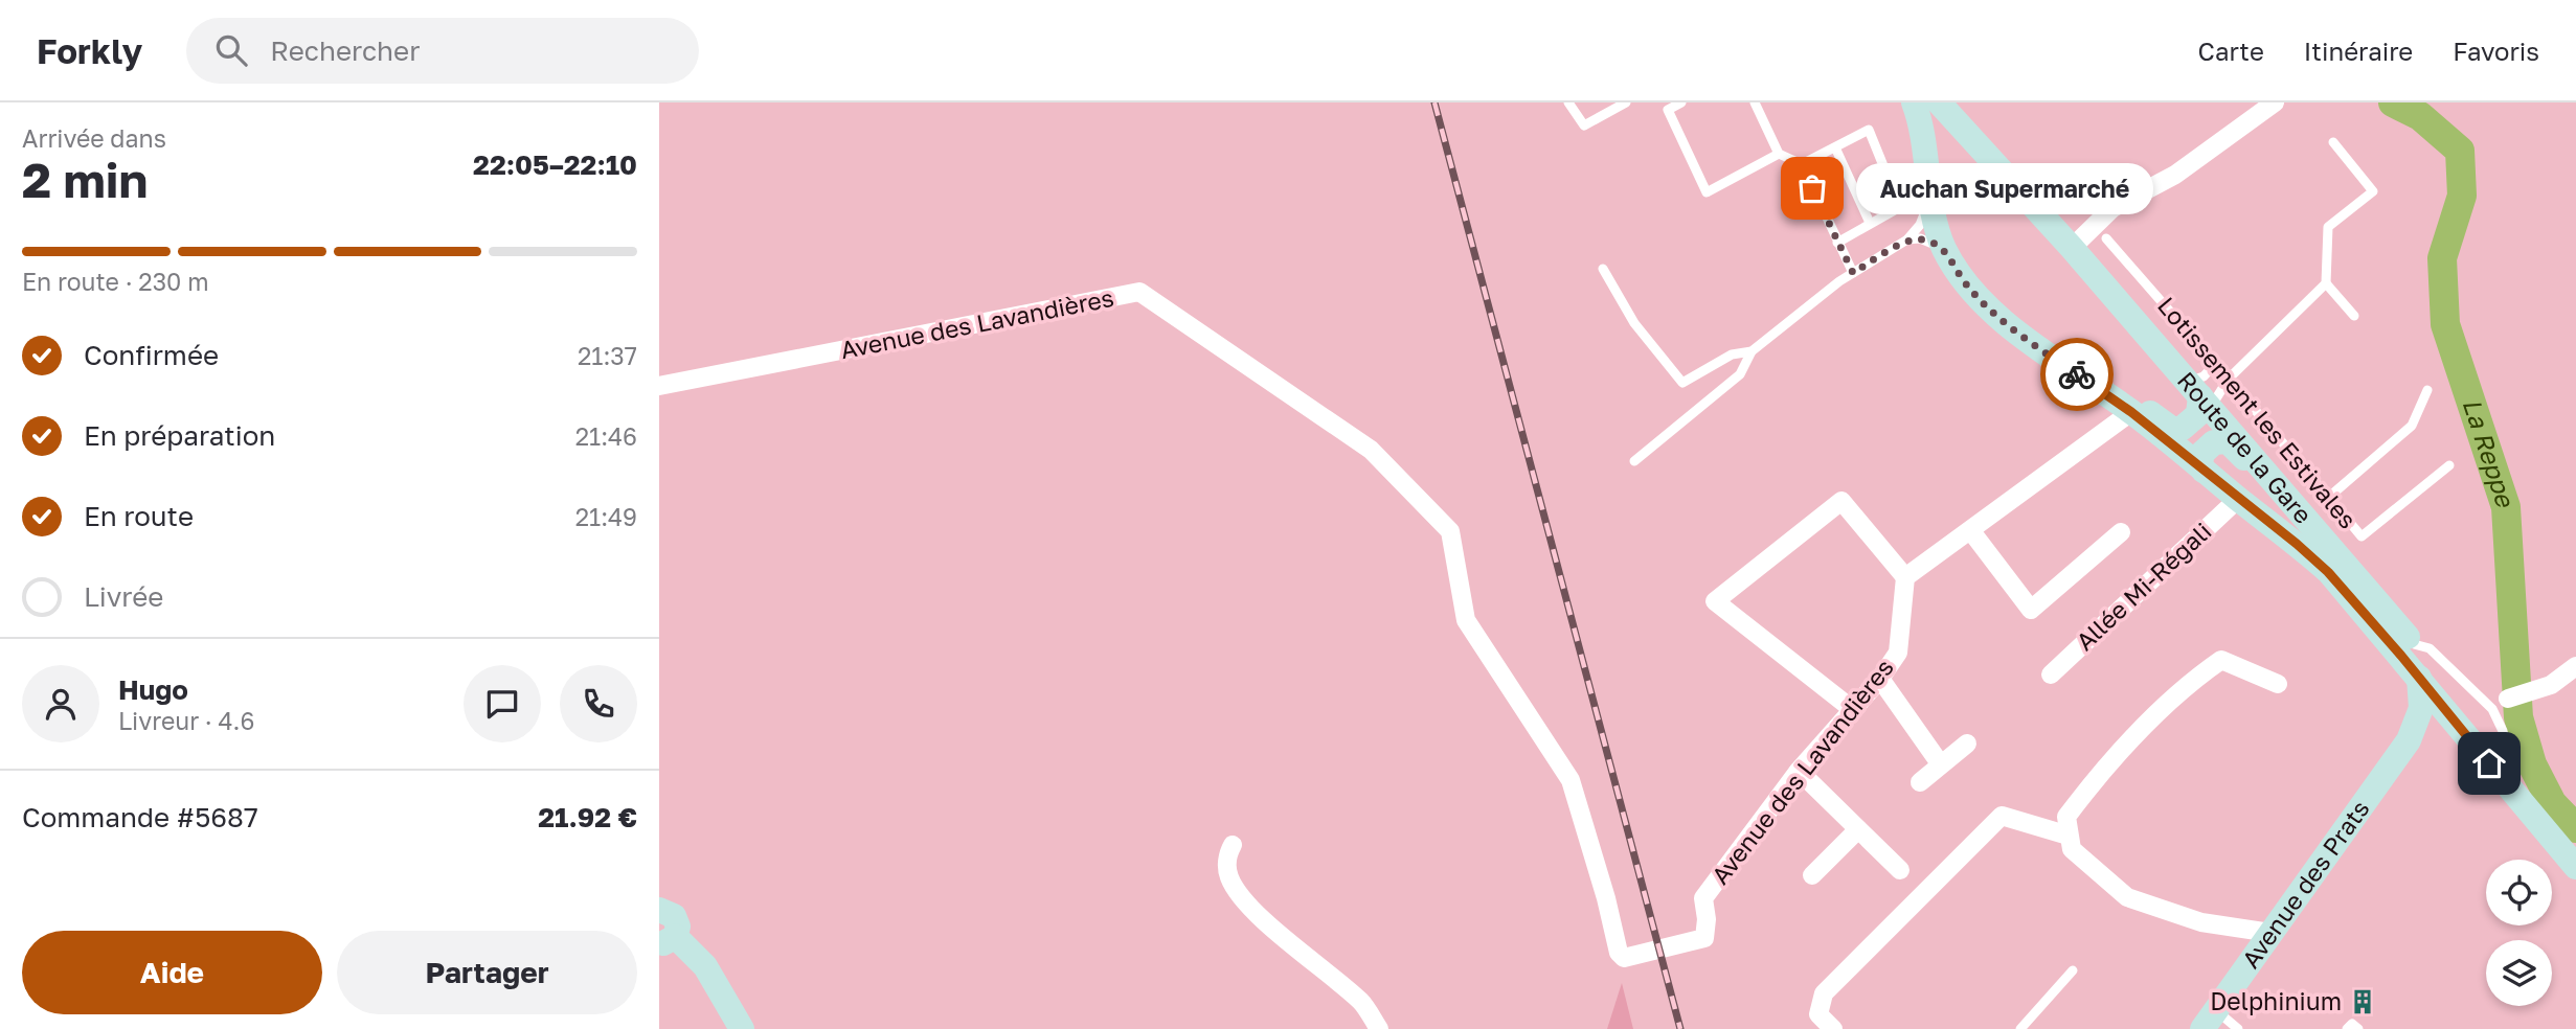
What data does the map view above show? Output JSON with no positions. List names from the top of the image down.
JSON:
{
  "streets": {
    "main road": ["Route de la Gare", "Avenue des Prats"],
    "street": ["Avenue des Lavandières", "Allée Mi-Régali"],
    "lane": ["Lotissement les Estivales"]
  },
  "crossings": [
    ["Route de la Gare", "Allée Mi-Régali"],
    ["Route de la Gare", "Avenue des Prats"]
  ],
  "water": ["La Reppe"],
  "places": {
    "other": ["Auchan Supermarché"],
    "building": ["Delphinium"]
  },
  "page": {
    "header": "Forkly",
    "search": "Rechercher",
    "nav": ["Carte", "Itinéraire", "Favoris"],
    "heading": ["2 min", "Arrivée dans", "22:05–22:10"],
    "panel": [
      "Hugo",
      "Livreur · 4.6",
      "Commande #5687",
      "21.92 €"
    ],
    "bubble": "Auchan Supermarché",
    "bar": "En route · 230 m",
    "list": [
      ["Confirmée", "21:37"],
      ["En préparation", "21:46"],
      ["En route", "21:49"],
      "Livrée"
    ],
    "buttons": ["Aide", "Partager"]
  }
}
